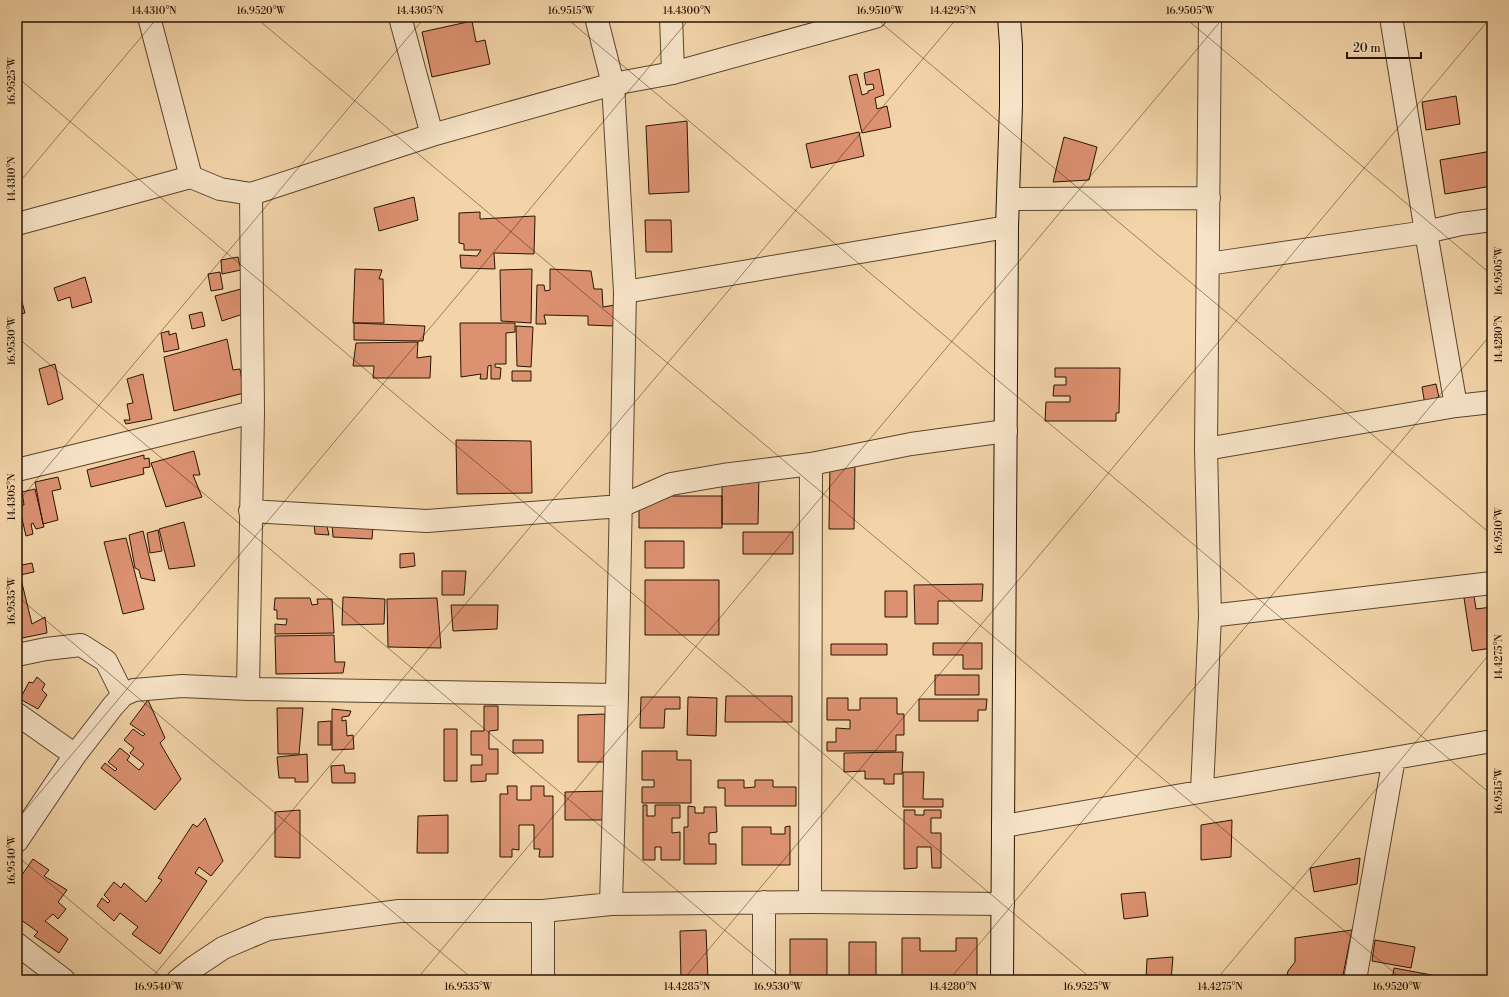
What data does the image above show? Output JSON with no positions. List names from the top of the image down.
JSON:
{
  "scale_bar": "20 m",
  "coordinates": [
    "14.4310°N",
    "16.9520°W",
    "14.4305°N",
    "16.9515°W",
    "14.4300°N",
    "16.9510°W",
    "14.4295°N",
    "16.9505°W",
    "16.9525°W",
    "14.4280°N",
    "16.9530°W",
    "16.9535°W",
    "14.4275°N",
    "16.9540°W",
    "14.4285°N"
  ]
}
